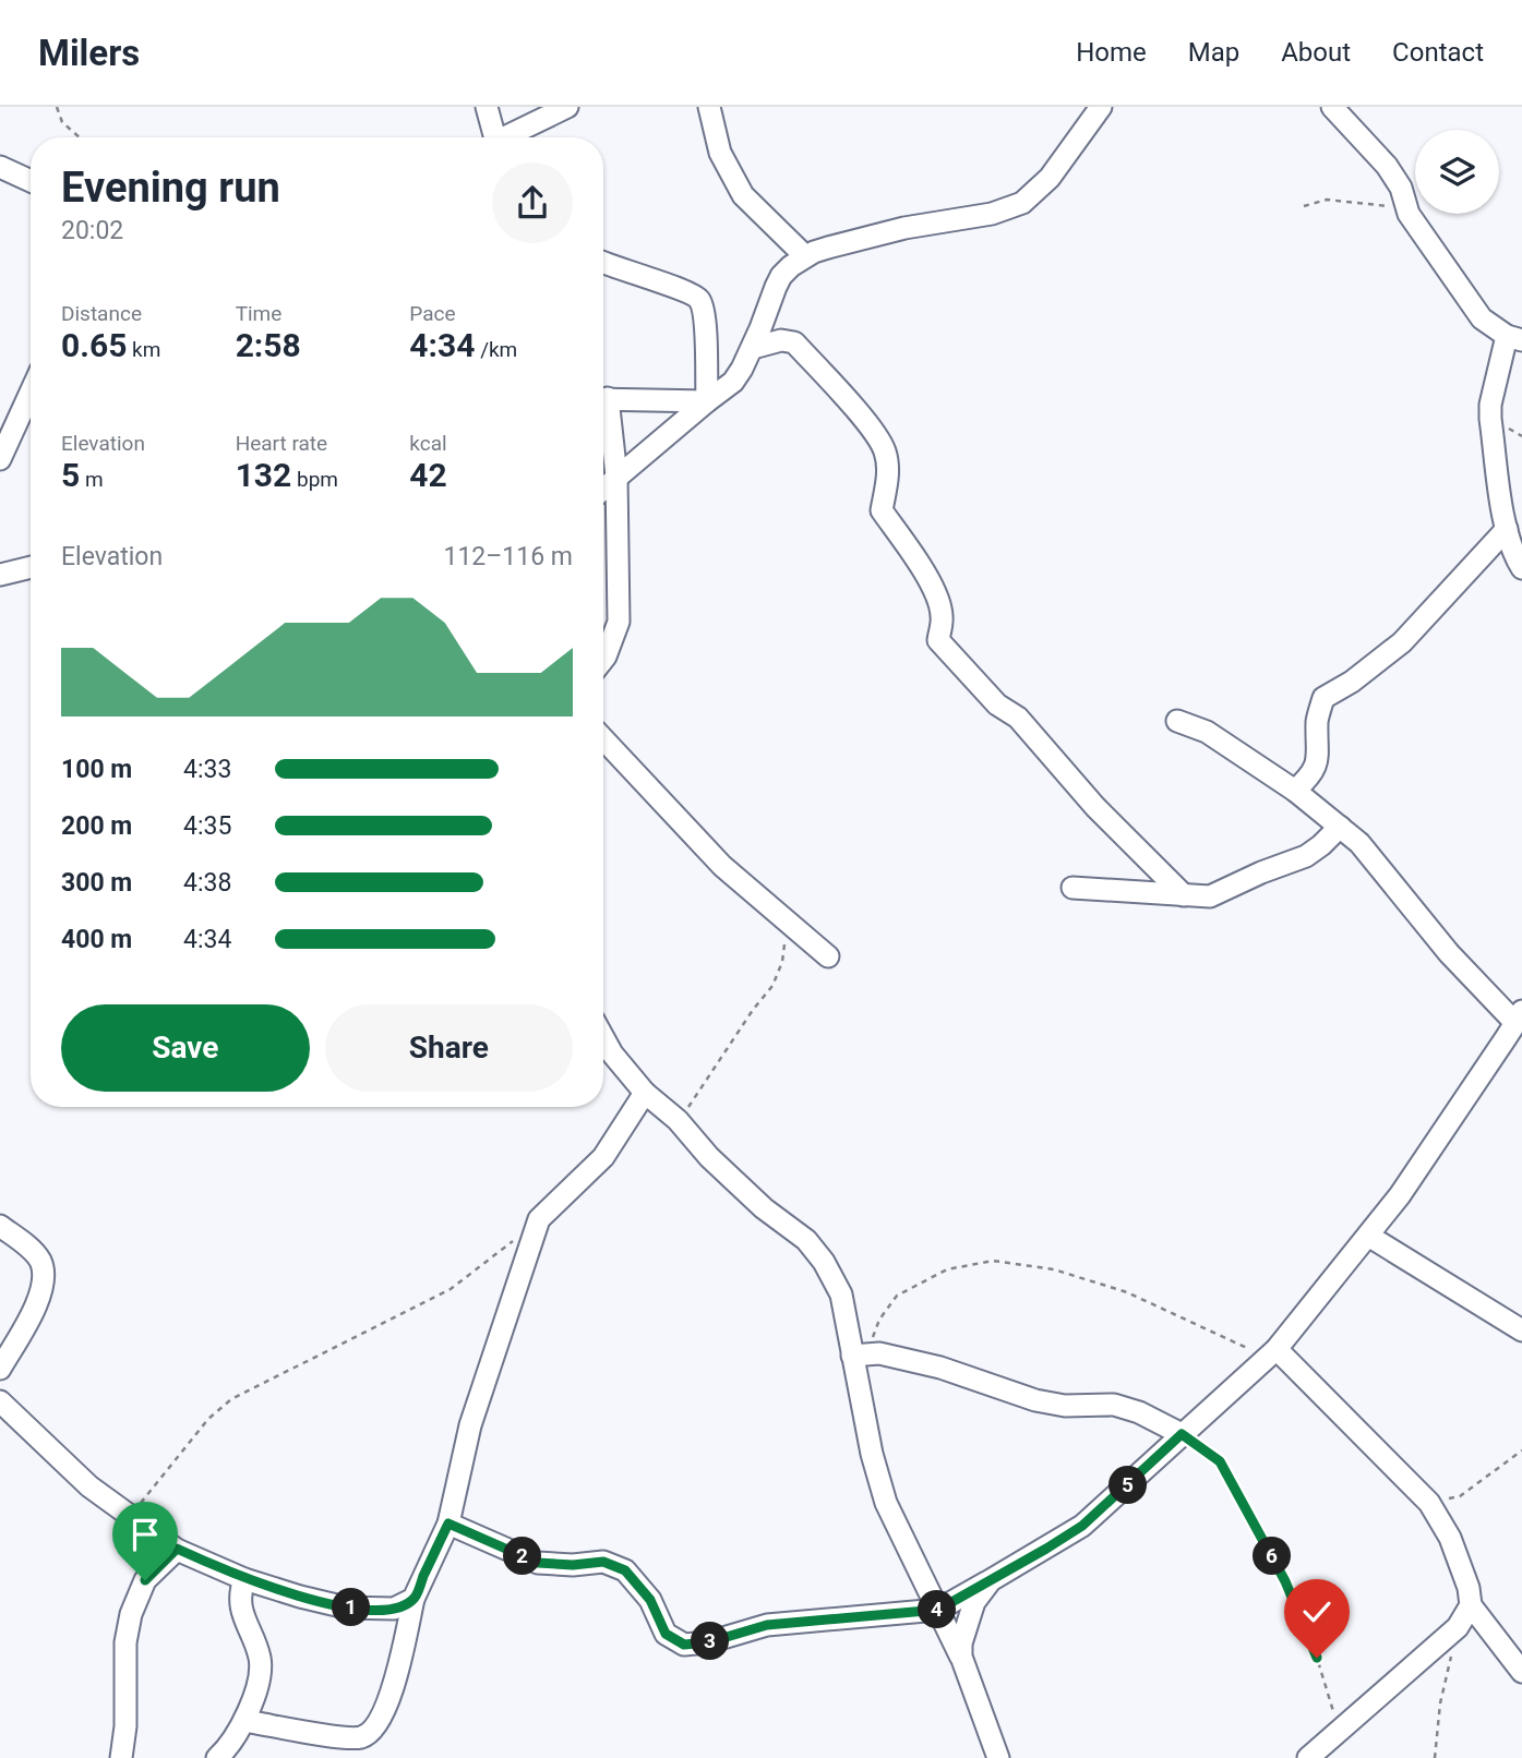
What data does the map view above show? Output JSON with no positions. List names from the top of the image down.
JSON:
{
  "page": {
    "header": "Milers",
    "nav": [
      "Home",
      "Map",
      "About",
      "Contact"
    ],
    "heading": ["Evening run", "20:02"],
    "stats": [
      ["Distance", "0.65 km"],
      ["Time", "2:58"],
      ["Pace", "4:34 /km"],
      ["Elevation", "5 m"],
      ["Heart rate", "132 bpm"],
      ["kcal", "42"]
    ],
    "chart": ["Elevation", "112–116 m"],
    "list": [
      {
        "name": "100 m",
        "note": "4:33"
      },
      {
        "name": "200 m",
        "note": "4:35"
      },
      {
        "name": "300 m",
        "note": "4:38"
      },
      {
        "name": "400 m",
        "note": "4:34"
      }
    ],
    "buttons": ["Save", "Share"],
    "pins": [
      "5",
      "2",
      "6",
      "1",
      "4",
      "3"
    ]
  }
}
